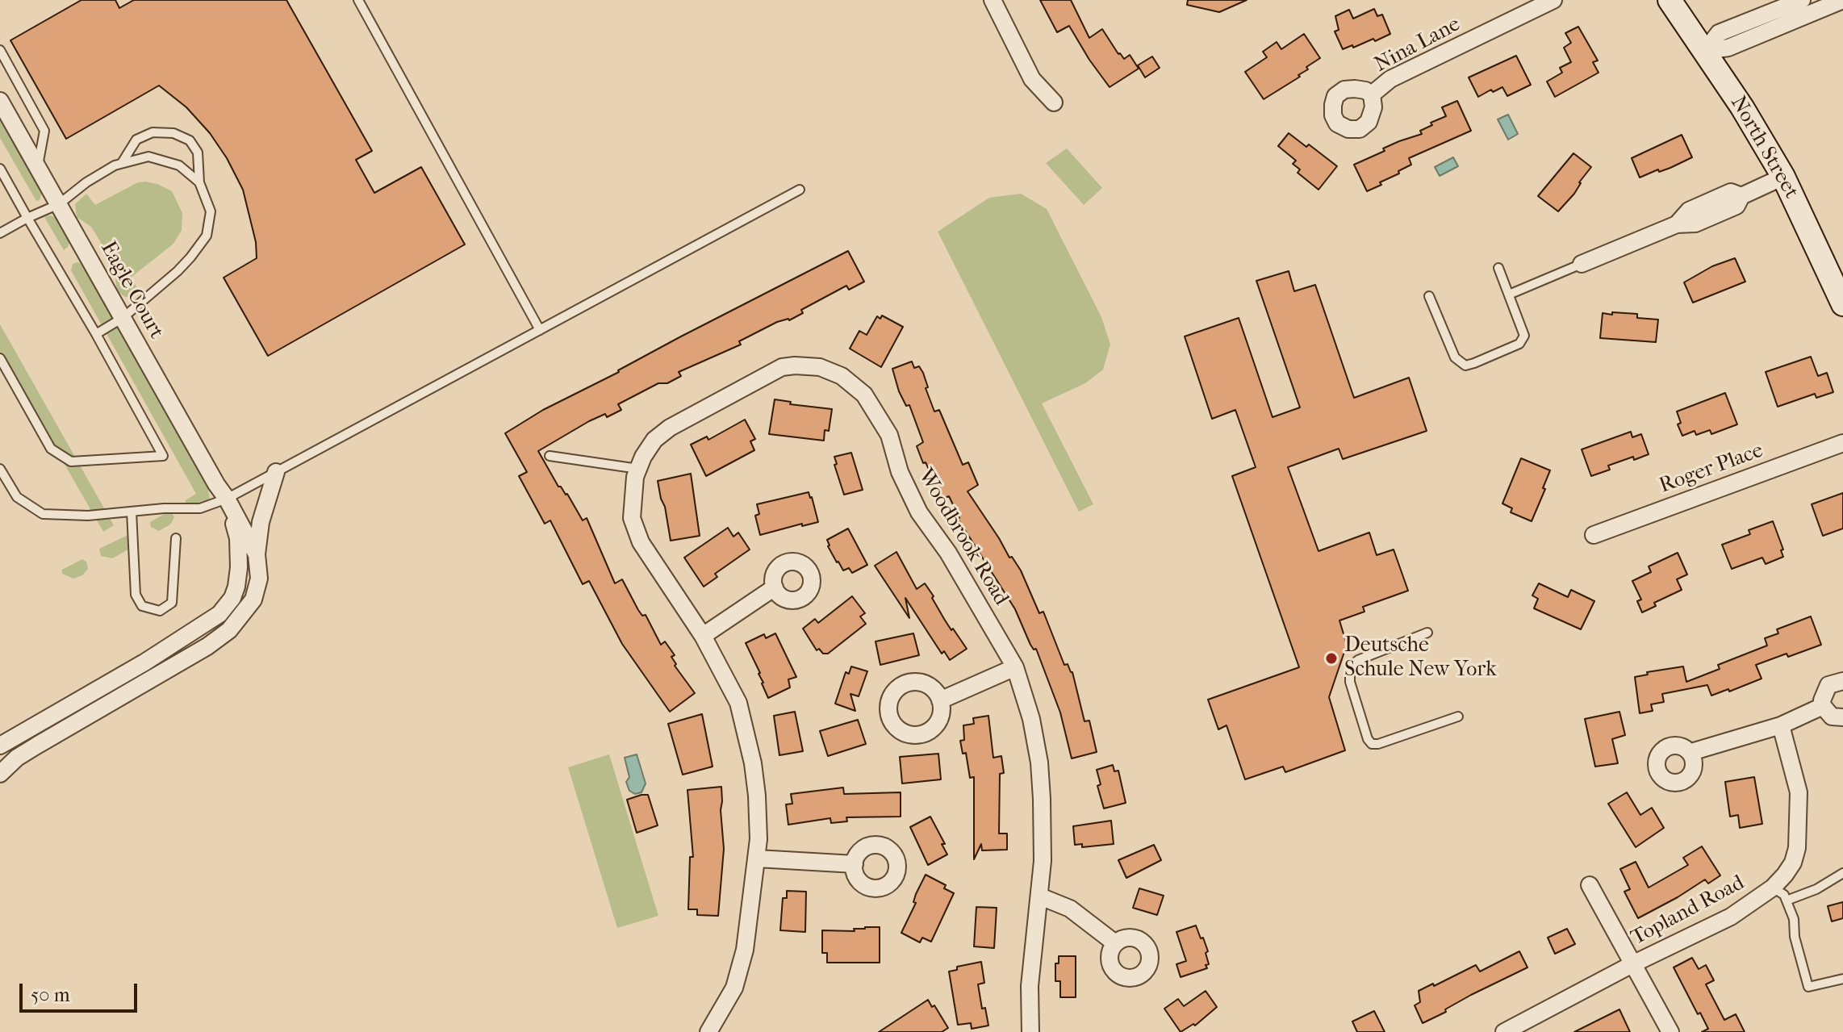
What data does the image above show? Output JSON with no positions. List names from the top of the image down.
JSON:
{
  "streets": {
    "main road": ["North Street"],
    "street": [
      "Nina Lane",
      "Eagle Court",
      "Roger Place",
      "Woodbrook Road",
      "Topland Road"
    ]
  },
  "places": ["Deutsche Schule New York"],
  "scale_bar": "50 m"
}
